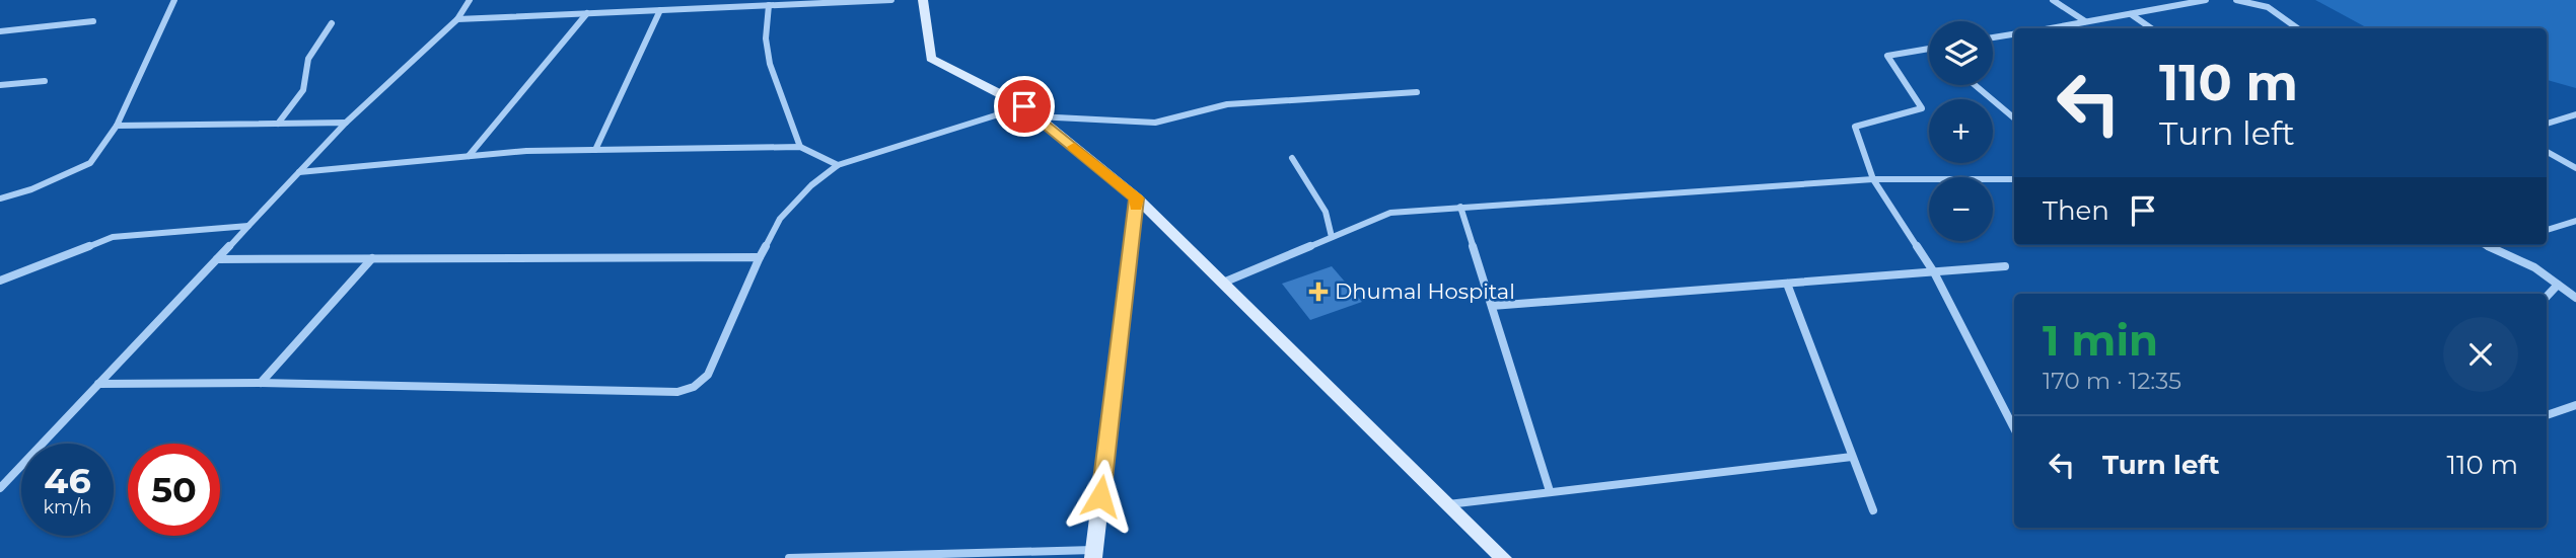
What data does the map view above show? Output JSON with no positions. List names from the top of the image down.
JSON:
{
  "places": {
    "health": ["Dhumal Hospital"]
  },
  "page": {
    "map_buttons": ["+", "−"],
    "turn": ["110 m", "Turn left"],
    "then": "Then",
    "heading": ["1 min", "170 m · 12:35"],
    "list": [
      {
        "name": "Turn left",
        "value": "110 m"
      }
    ],
    "speed": "46 km/h",
    "limit": "50"
  }
}
